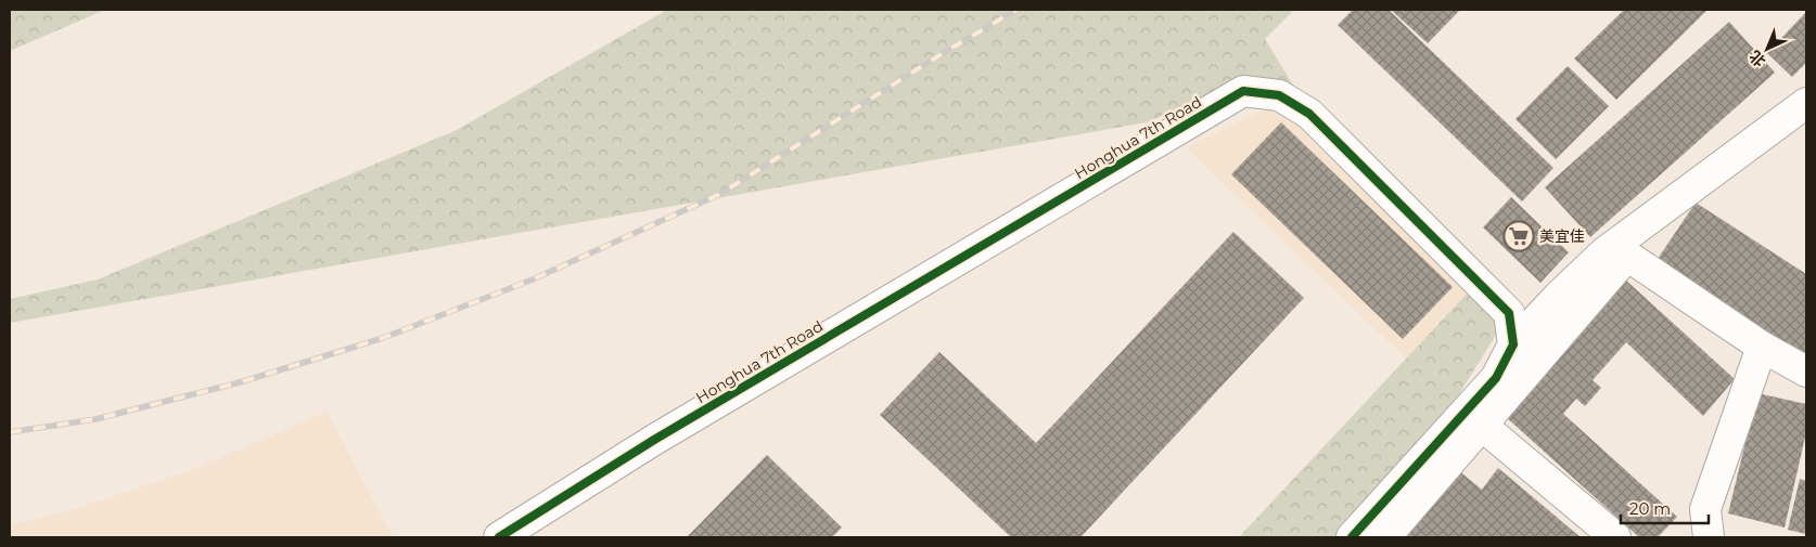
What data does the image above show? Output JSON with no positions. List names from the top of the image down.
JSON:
{
  "streets": {
    "street": ["Honghua 7th Road"]
  },
  "places": {
    "supermarket": ["美宜佳"]
  },
  "scale_bar": "20 m",
  "north": "bottom left"
}
